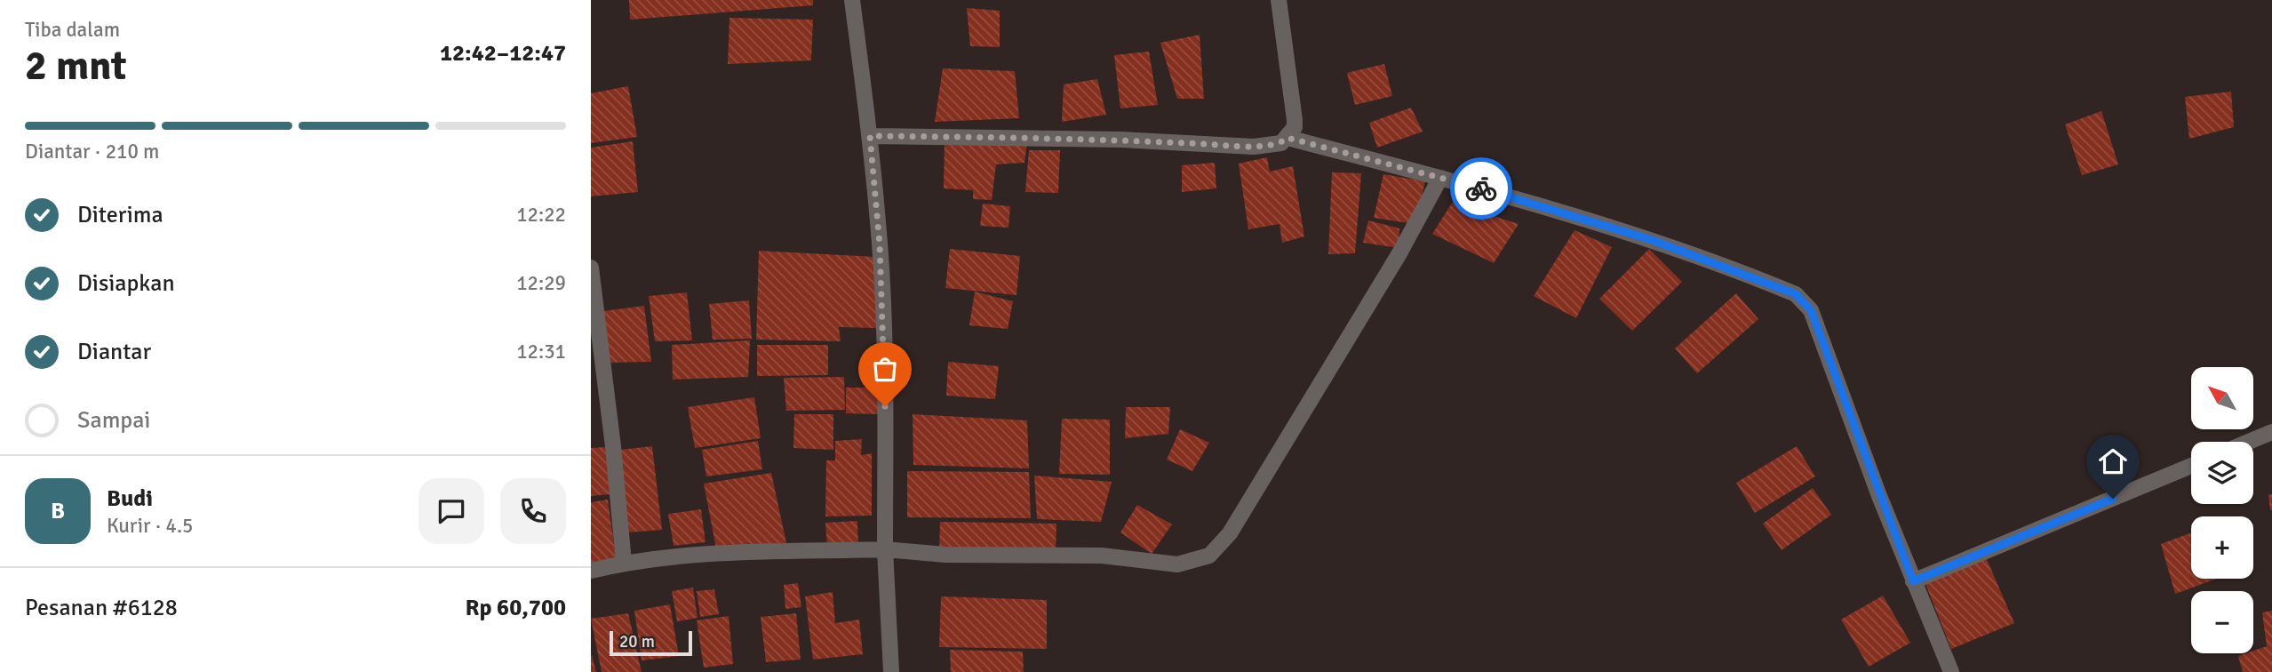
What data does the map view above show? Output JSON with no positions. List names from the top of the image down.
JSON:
{
  "scale_bar": "20 m",
  "north": "top left",
  "page": {
    "heading": ["2 mnt", "Tiba dalam", "12:42–12:47"],
    "panel": [
      "Budi",
      "Kurir · 4.5",
      "Pesanan #6128",
      "Rp 60,700"
    ],
    "bar": "Diantar · 210 m",
    "list": [
      ["Diterima", "12:22"],
      ["Disiapkan", "12:29"],
      ["Diantar", "12:31"],
      "Sampai"
    ],
    "map_buttons": ["+", "−"],
    "round": "B",
    "scale": "20 m"
  }
}
